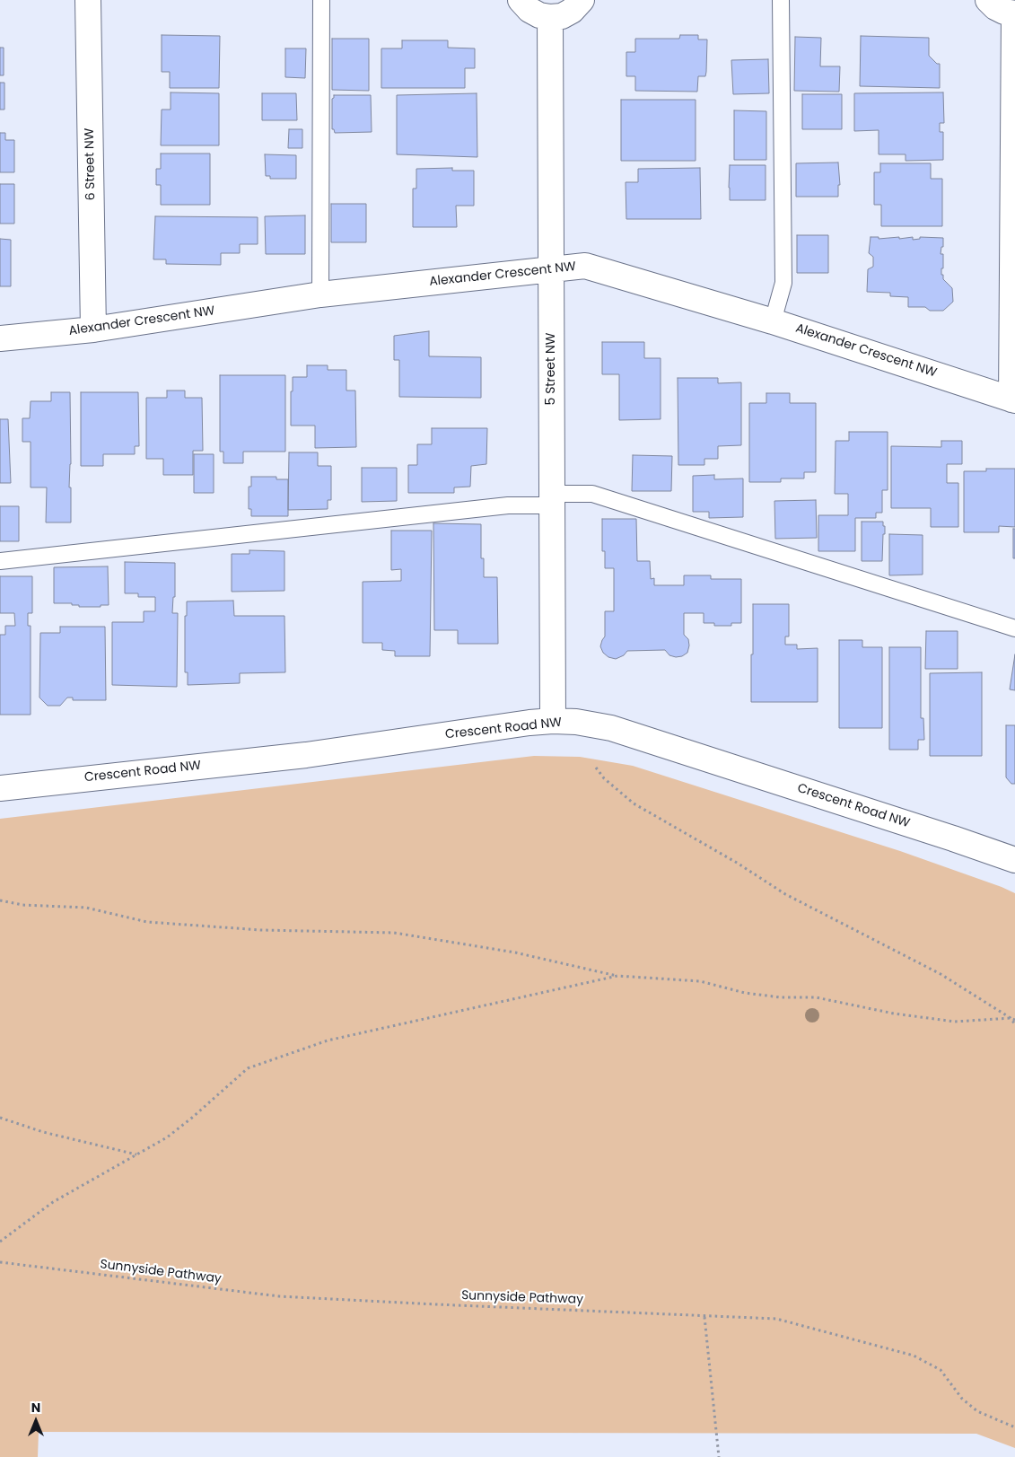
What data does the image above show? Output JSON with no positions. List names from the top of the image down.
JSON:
{
  "streets": {
    "street": [
      "6 Street NW",
      "Alexander Crescent NW",
      "5 Street NW",
      "Crescent Road NW"
    ],
    "path": ["Sunnyside Pathway"]
  },
  "crossings": [
    ["6 Street NW", "Alexander Crescent NW"],
    ["Alexander Crescent NW", "5 Street NW"],
    ["5 Street NW", "Crescent Road NW"]
  ],
  "north": "top"
}
